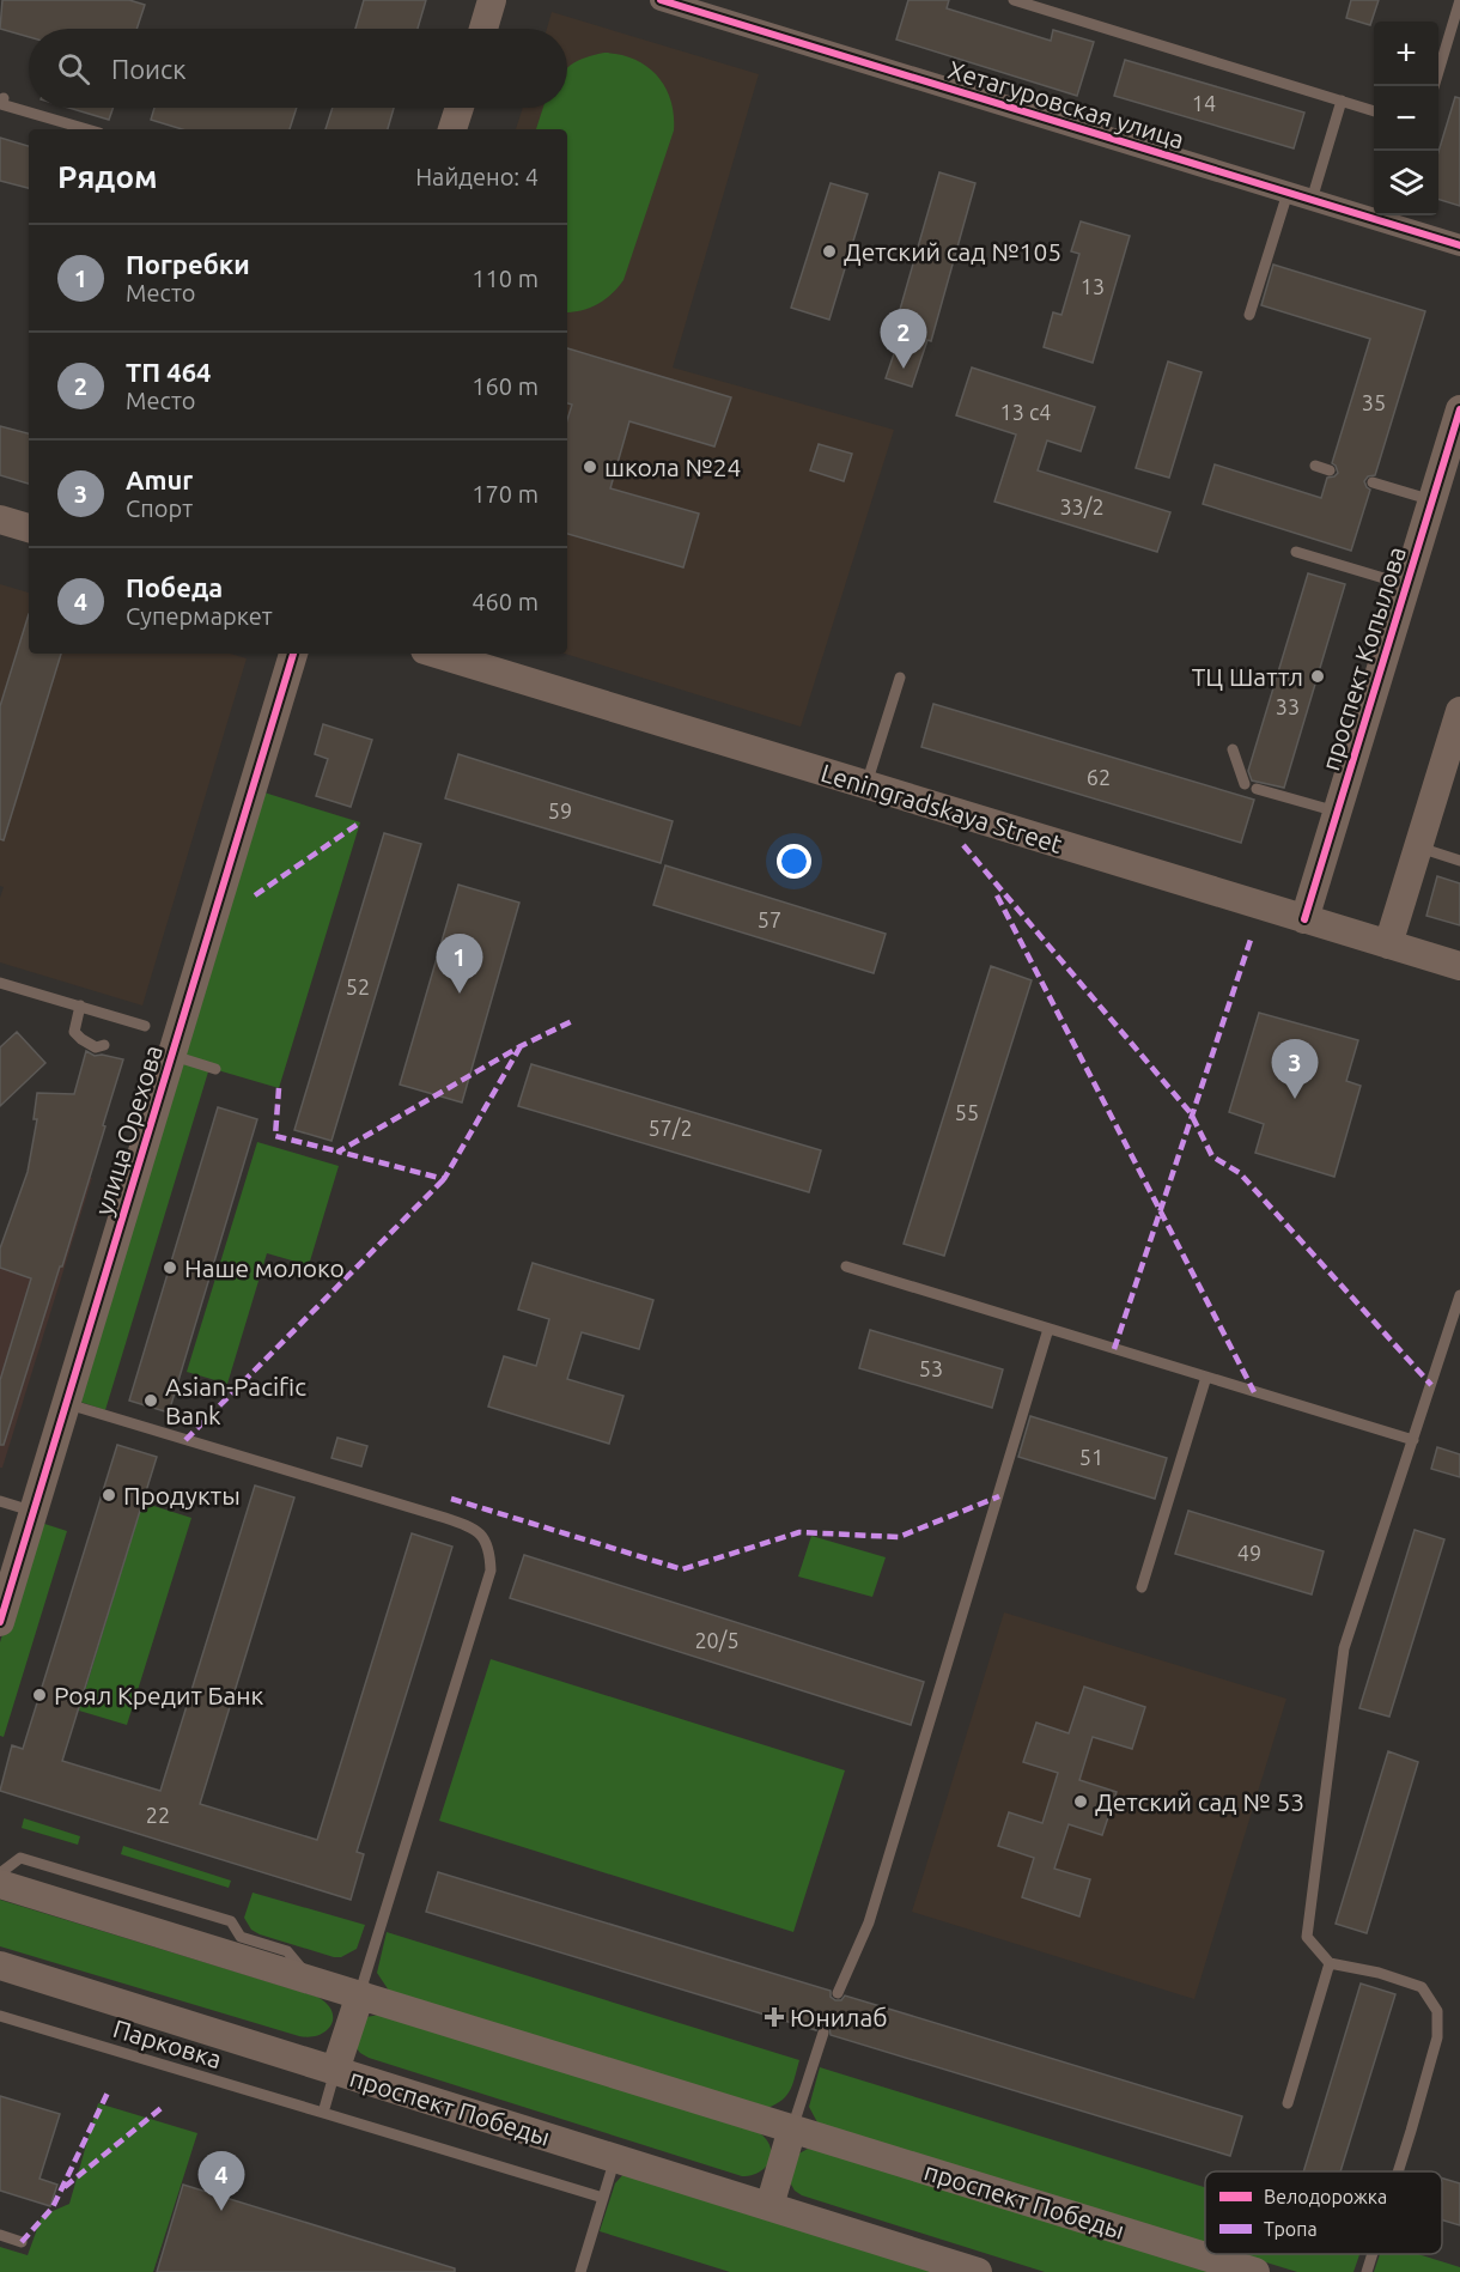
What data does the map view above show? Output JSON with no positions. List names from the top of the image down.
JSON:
{
  "streets": {
    "main road": [
      "проспект Копылова",
      "Leningradskaya Street",
      "улица Орехова",
      "проспект Победы"
    ],
    "street": ["Хетагуровская улица"],
    "lane": ["Парковка"]
  },
  "crossings": [
    ["проспект Копылова", "Leningradskaya Street"]
  ],
  "places": {
    "other": [
      "Детский сад №105",
      "школа №24",
      "ТЦ Шаттл",
      "Наше молоко",
      "Asian-Pacific Bank",
      "Продукты",
      "Роял Кредит Банк",
      "Детский сад № 53"
    ],
    "health": ["Юнилаб"]
  },
  "house_numbers": [
    "14",
    "13",
    "35",
    "13 с4",
    "33/2",
    "33",
    "62",
    "59",
    "57",
    "52",
    "55",
    "57/2",
    "53",
    "51",
    "49",
    "20/5",
    "22"
  ],
  "legend": ["Велодорожка", "Тропа"],
  "page": {
    "map_buttons": ["+", "−"],
    "search": "Поиск",
    "heading": ["Рядом", "Найдено: 4"],
    "list": [
      {
        "mark": "1",
        "name": "Погребки",
        "note": "Место",
        "value": "110 m"
      },
      {
        "mark": "2",
        "name": "ТП 464",
        "note": "Место",
        "value": "160 m"
      },
      {
        "mark": "3",
        "name": "Amur",
        "note": "Спорт",
        "value": "170 m"
      },
      {
        "mark": "4",
        "name": "Победа",
        "note": "Супермаркет",
        "value": "460 m"
      }
    ],
    "pins": [
      "2",
      "1",
      "3",
      "4"
    ]
  }
}
